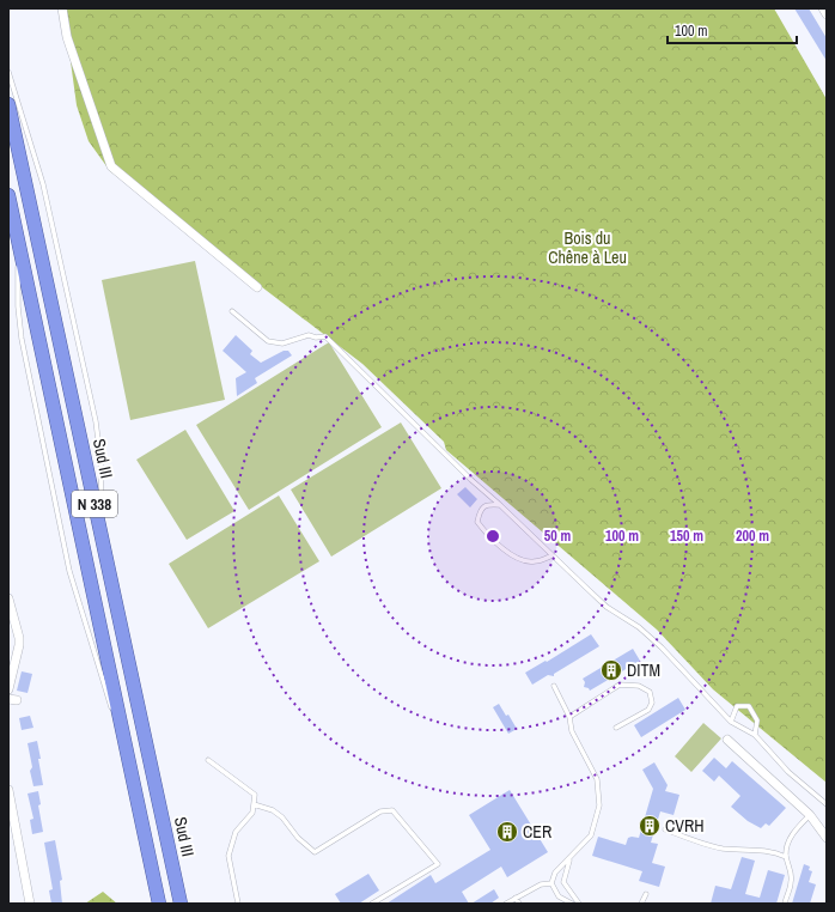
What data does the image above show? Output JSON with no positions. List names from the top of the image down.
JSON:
{
  "streets": {
    "highway": ["Sud III", "N 338"]
  },
  "parks": ["Bois du Chêne à Leu"],
  "places": {
    "building": ["DITM", "CVRH", "CER"]
  },
  "scale_bar": "100 m",
  "rings": [
    "50 m",
    "100 m",
    "150 m",
    "200 m"
  ]
}
